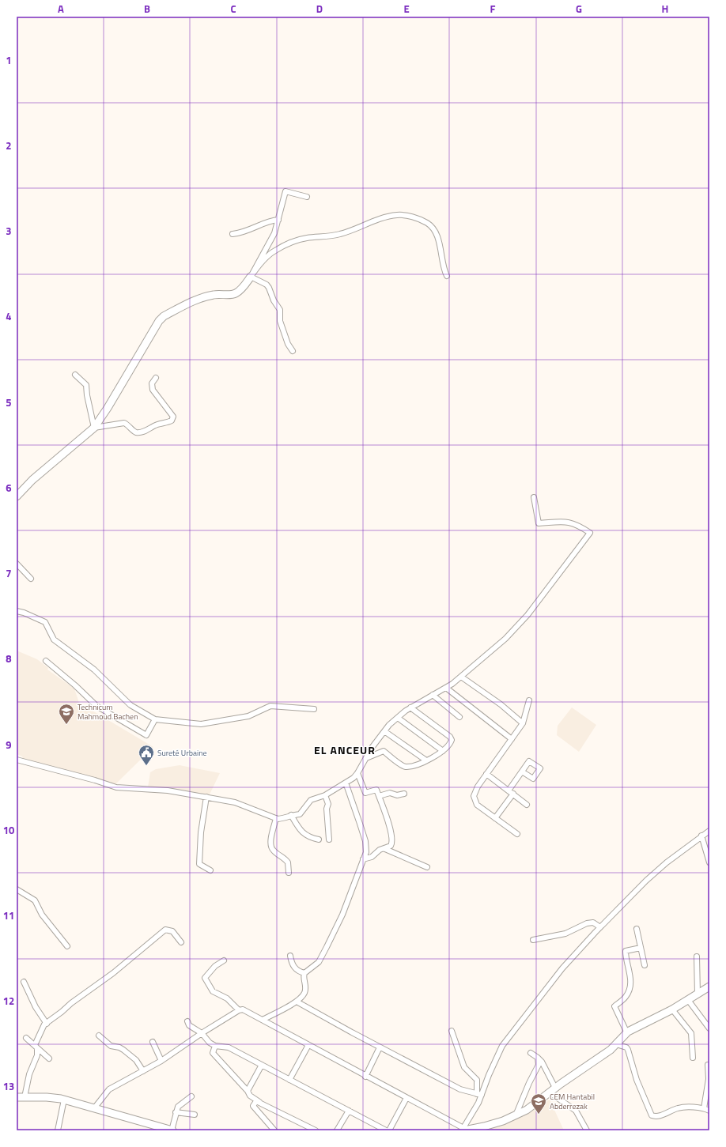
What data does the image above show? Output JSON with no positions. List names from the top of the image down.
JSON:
{
  "districts": ["EL ANCEUR"],
  "places": {
    "school or university": ["Technicum Mahmoud Bachen", "CEM Hantabil Abderrezak"],
    "public building": ["Sureté Urbaine"]
  },
  "grid": {
    "columns": [
      "A",
      "B",
      "C",
      "D",
      "E",
      "F",
      "G",
      "H"
    ],
    "rows": [
      "1",
      "2",
      "3",
      "4",
      "5",
      "6",
      "7",
      "8",
      "9",
      "10",
      "11",
      "12",
      "13"
    ]
  }
}
